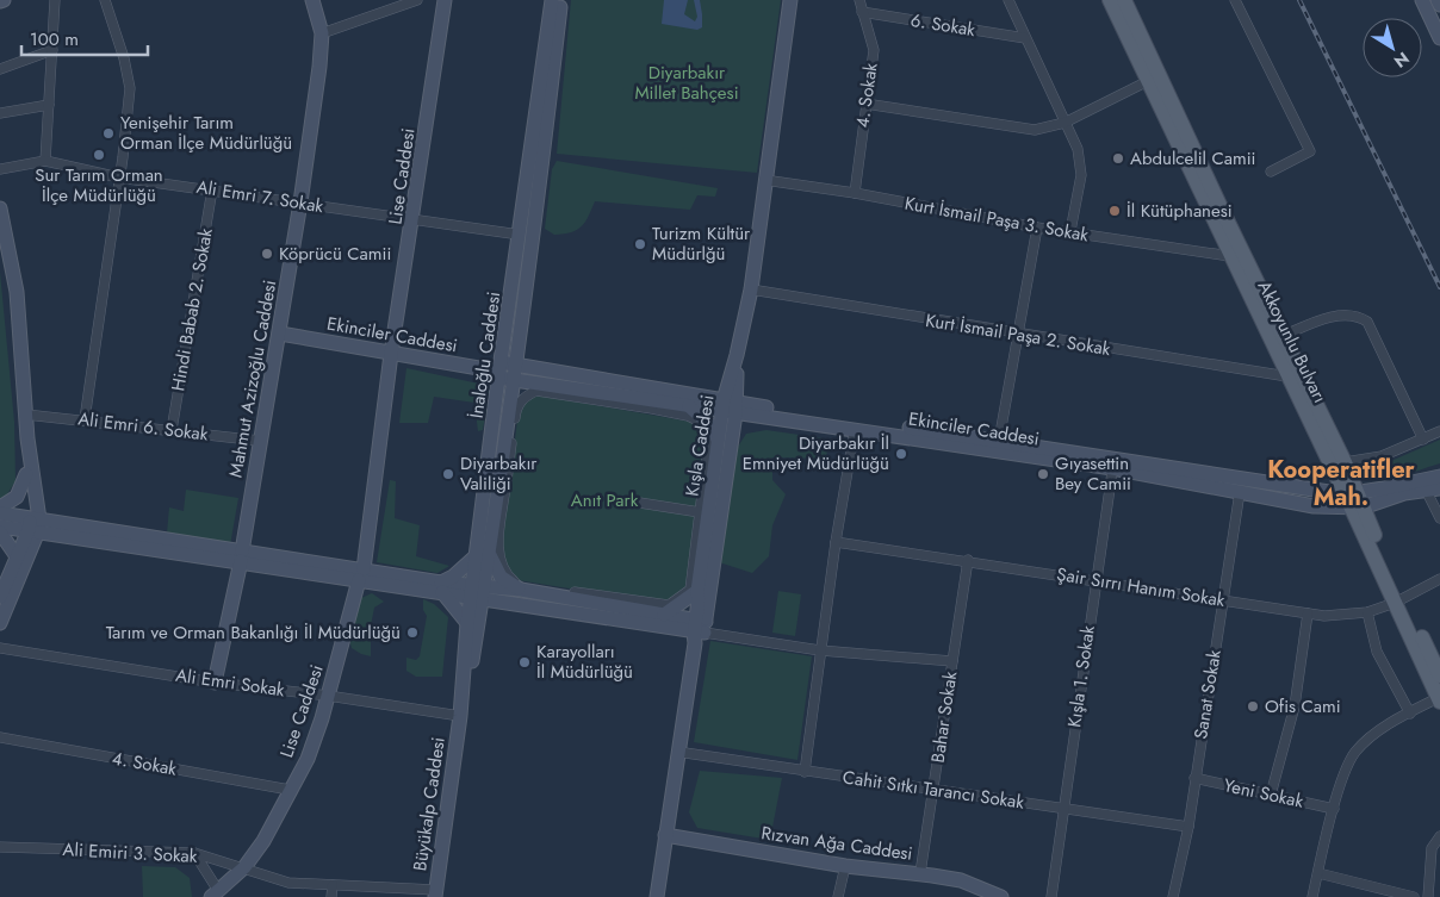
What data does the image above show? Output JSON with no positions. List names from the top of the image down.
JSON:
{
  "streets": {
    "main road": [
      "Lise Caddesi",
      "Ekinciler Caddesi",
      "Akkoyunlu Bulvarı",
      "İnaloğlu Caddesi",
      "Mahmut Azizoğlu Caddesi",
      "Kışla Caddesi",
      "Büyükalp Caddesi",
      "Rızvan Ağa Caddesi"
    ],
    "street": [
      "6. Sokak",
      "4. Sokak",
      "Ali Emri 7. Sokak",
      "Kurt İsmail Paşa 3. Sokak",
      "Hindi Babab 2. Sokak",
      "Kurt İsmail Paşa 2. Sokak",
      "Ali Emri 6. Sokak",
      "Şair Sırrı Hanım Sokak",
      "Kışla 1. Sokak",
      "Ali Emri Sokak",
      "Sanat Sokak",
      "Bahar Sokak",
      "Cahit Sıtkı Tarancı Sokak",
      "Yeni Sokak",
      "Ali Emiri 3. Sokak"
    ]
  },
  "crossings": [
    ["6. Sokak", "4. Sokak"],
    ["4. Sokak", "Lise Caddesi"],
    ["4. Sokak", "Kurt İsmail Paşa 3. Sokak"],
    ["Lise Caddesi", "Ali Emri 7. Sokak"],
    ["Lise Caddesi", "Ekinciler Caddesi"],
    ["Lise Caddesi", "Ali Emri Sokak"],
    ["Lise Caddesi", "Ali Emiri 3. Sokak"],
    ["Ali Emri 7. Sokak", "Hindi Babab 2. Sokak"],
    ["Ali Emri 7. Sokak", "İnaloğlu Caddesi"],
    ["Ali Emri 7. Sokak", "Mahmut Azizoğlu Caddesi"],
    ["Kurt İsmail Paşa 3. Sokak", "Akkoyunlu Bulvarı"],
    ["Hindi Babab 2. Sokak", "Ali Emri 6. Sokak"],
    ["Ekinciler Caddesi", "Akkoyunlu Bulvarı"],
    ["Ekinciler Caddesi", "İnaloğlu Caddesi"],
    ["Ekinciler Caddesi", "Mahmut Azizoğlu Caddesi"],
    ["Ekinciler Caddesi", "Kışla Caddesi"],
    ["Ekinciler Caddesi", "Kışla 1. Sokak"],
    ["Ekinciler Caddesi", "Sanat Sokak"],
    ["Kurt İsmail Paşa 2. Sokak", "Akkoyunlu Bulvarı"],
    ["Kurt İsmail Paşa 2. Sokak", "Kışla Caddesi"],
    ["Akkoyunlu Bulvarı", "Şair Sırrı Hanım Sokak"],
    ["İnaloğlu Caddesi", "Büyükalp Caddesi"],
    ["Mahmut Azizoğlu Caddesi", "Ali Emri 6. Sokak"],
    ["Mahmut Azizoğlu Caddesi", "Ali Emri Sokak"],
    ["Şair Sırrı Hanım Sokak", "Kışla 1. Sokak"],
    ["Şair Sırrı Hanım Sokak", "Sanat Sokak"],
    ["Şair Sırrı Hanım Sokak", "Bahar Sokak"],
    ["Kışla 1. Sokak", "Cahit Sıtkı Tarancı Sokak"],
    ["Ali Emri Sokak", "Büyükalp Caddesi"],
    ["Sanat Sokak", "Cahit Sıtkı Tarancı Sokak"],
    ["Sanat Sokak", "Yeni Sokak"],
    ["Bahar Sokak", "Cahit Sıtkı Tarancı Sokak"],
    ["Bahar Sokak", "Rızvan Ağa Caddesi"],
    ["Büyükalp Caddesi", "Ali Emiri 3. Sokak"]
  ],
  "districts": ["Kooperatifler Mah."],
  "parks": ["Diyarbakır Millet Bahçesi", "Anıt Park"],
  "places": [
    "Yenişehir Tarım Orman İlçe Müdürlüğü",
    "Sur Tarım Orman İlçe Müdürlüğü",
    "Abdulcelil Camii",
    "İl Kütüphanesi",
    "Turizm Kültür Müdürlğü",
    "Köprücü Camii",
    "Diyarbakır İl Emniyet Müdürlüğü",
    "Diyarbakır Valiliği",
    "Gıyasettin Bey Camii",
    "Tarım ve Orman Bakanlığı İl Müdürlüğü",
    "Karayolları İl Müdürlüğü",
    "Ofis Cami"
  ],
  "scale_bar": "100 m",
  "north": "bottom right"
}
